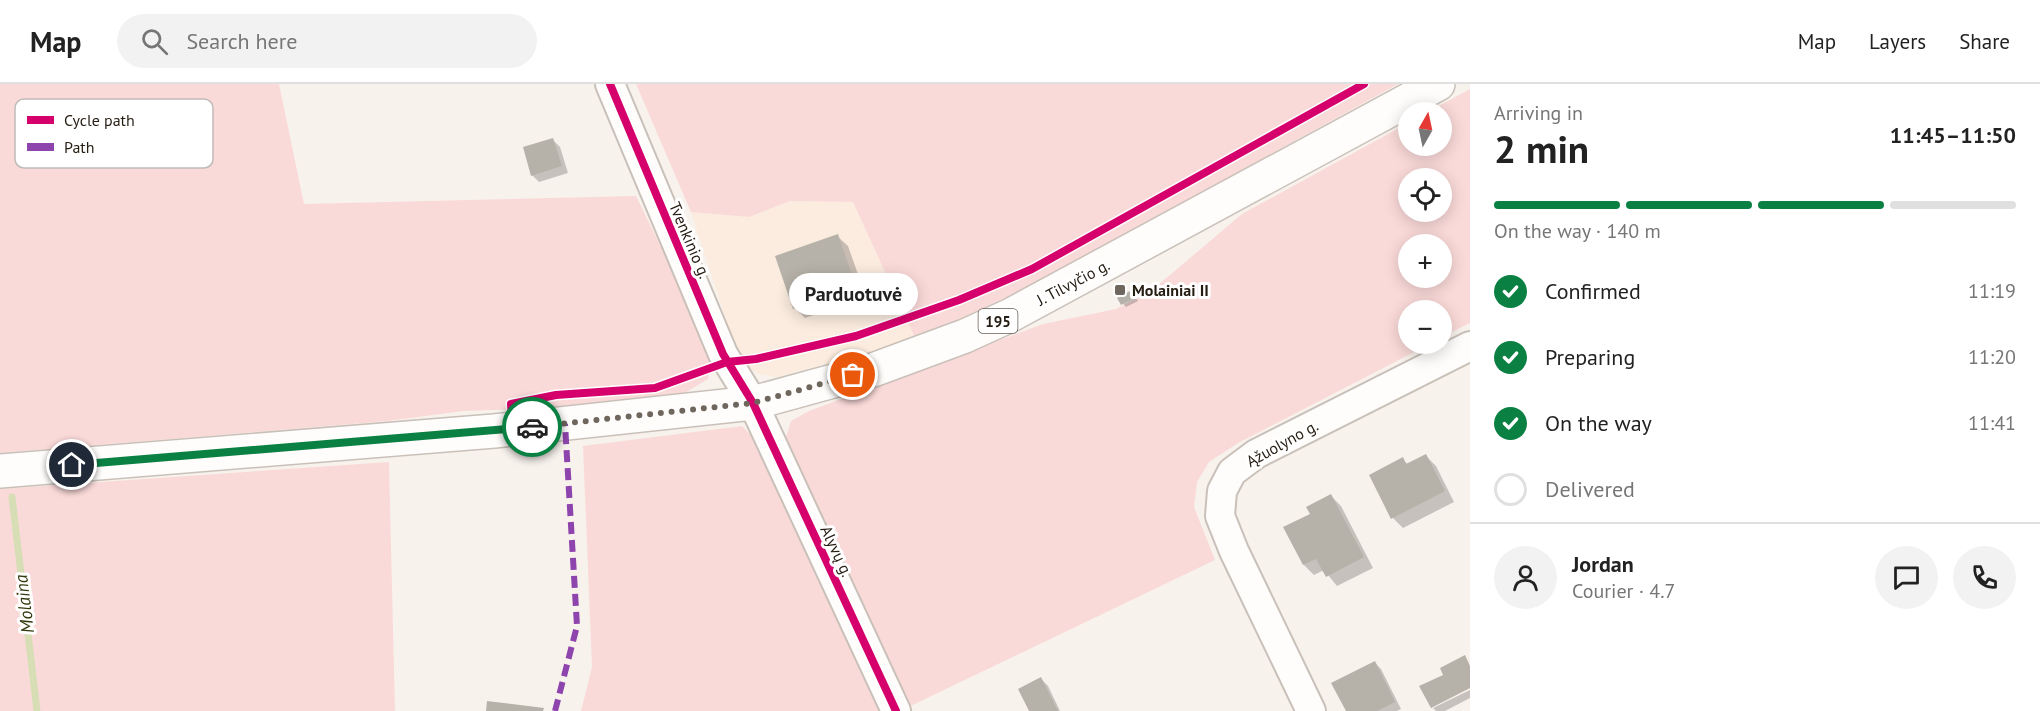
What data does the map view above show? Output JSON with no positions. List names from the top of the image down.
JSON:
{
  "streets": {
    "main road": ["J. Tilvyčio g.", "195"],
    "street": ["Tvenkinio g.", "Ąžuolyno g.", "Alyvų g."]
  },
  "crossings": [
    ["Tvenkinio g.", "J. Tilvyčio g."],
    ["Tvenkinio g.", "Alyvų g."],
    ["J. Tilvyčio g.", "Alyvų g."]
  ],
  "water": ["Molaina"],
  "places": {
    "transit": ["Molainiai II"],
    "other": ["Parduotuvė"]
  },
  "legend": ["Cycle path", "Path"],
  "north": "top",
  "page": {
    "header": "Map",
    "search": "Search here",
    "nav": ["Map", "Layers", "Share"],
    "heading": ["2 min", "Arriving in", "11:45–11:50"],
    "panel": ["Jordan", "Courier · 4.7"],
    "map_buttons": ["+", "−"],
    "bar": "On the way · 140 m",
    "list": [
      ["Confirmed", "11:19"],
      ["Preparing", "11:20"],
      ["On the way", "11:41"],
      "Delivered"
    ],
    "bubble": "Parduotuvė"
  }
}
